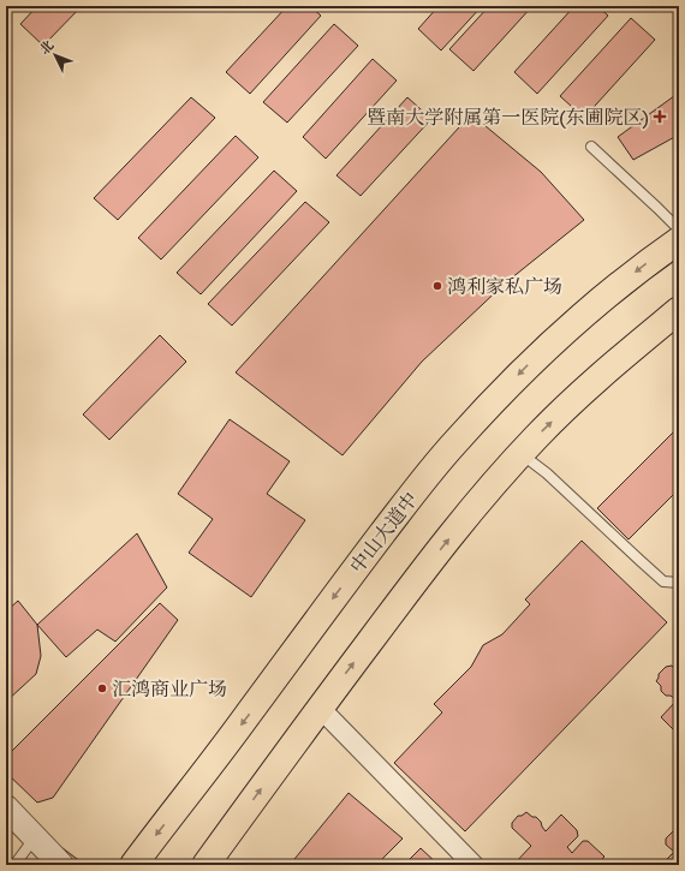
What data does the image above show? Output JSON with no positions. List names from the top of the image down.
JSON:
{
  "streets": {
    "highway": ["中山大道中"]
  },
  "places": {
    "health": ["暨南大学附属第一医院(东圃院区)"],
    "other": ["鸿利家私广场", "汇鸿商业广场"]
  },
  "north": "top left"
}
